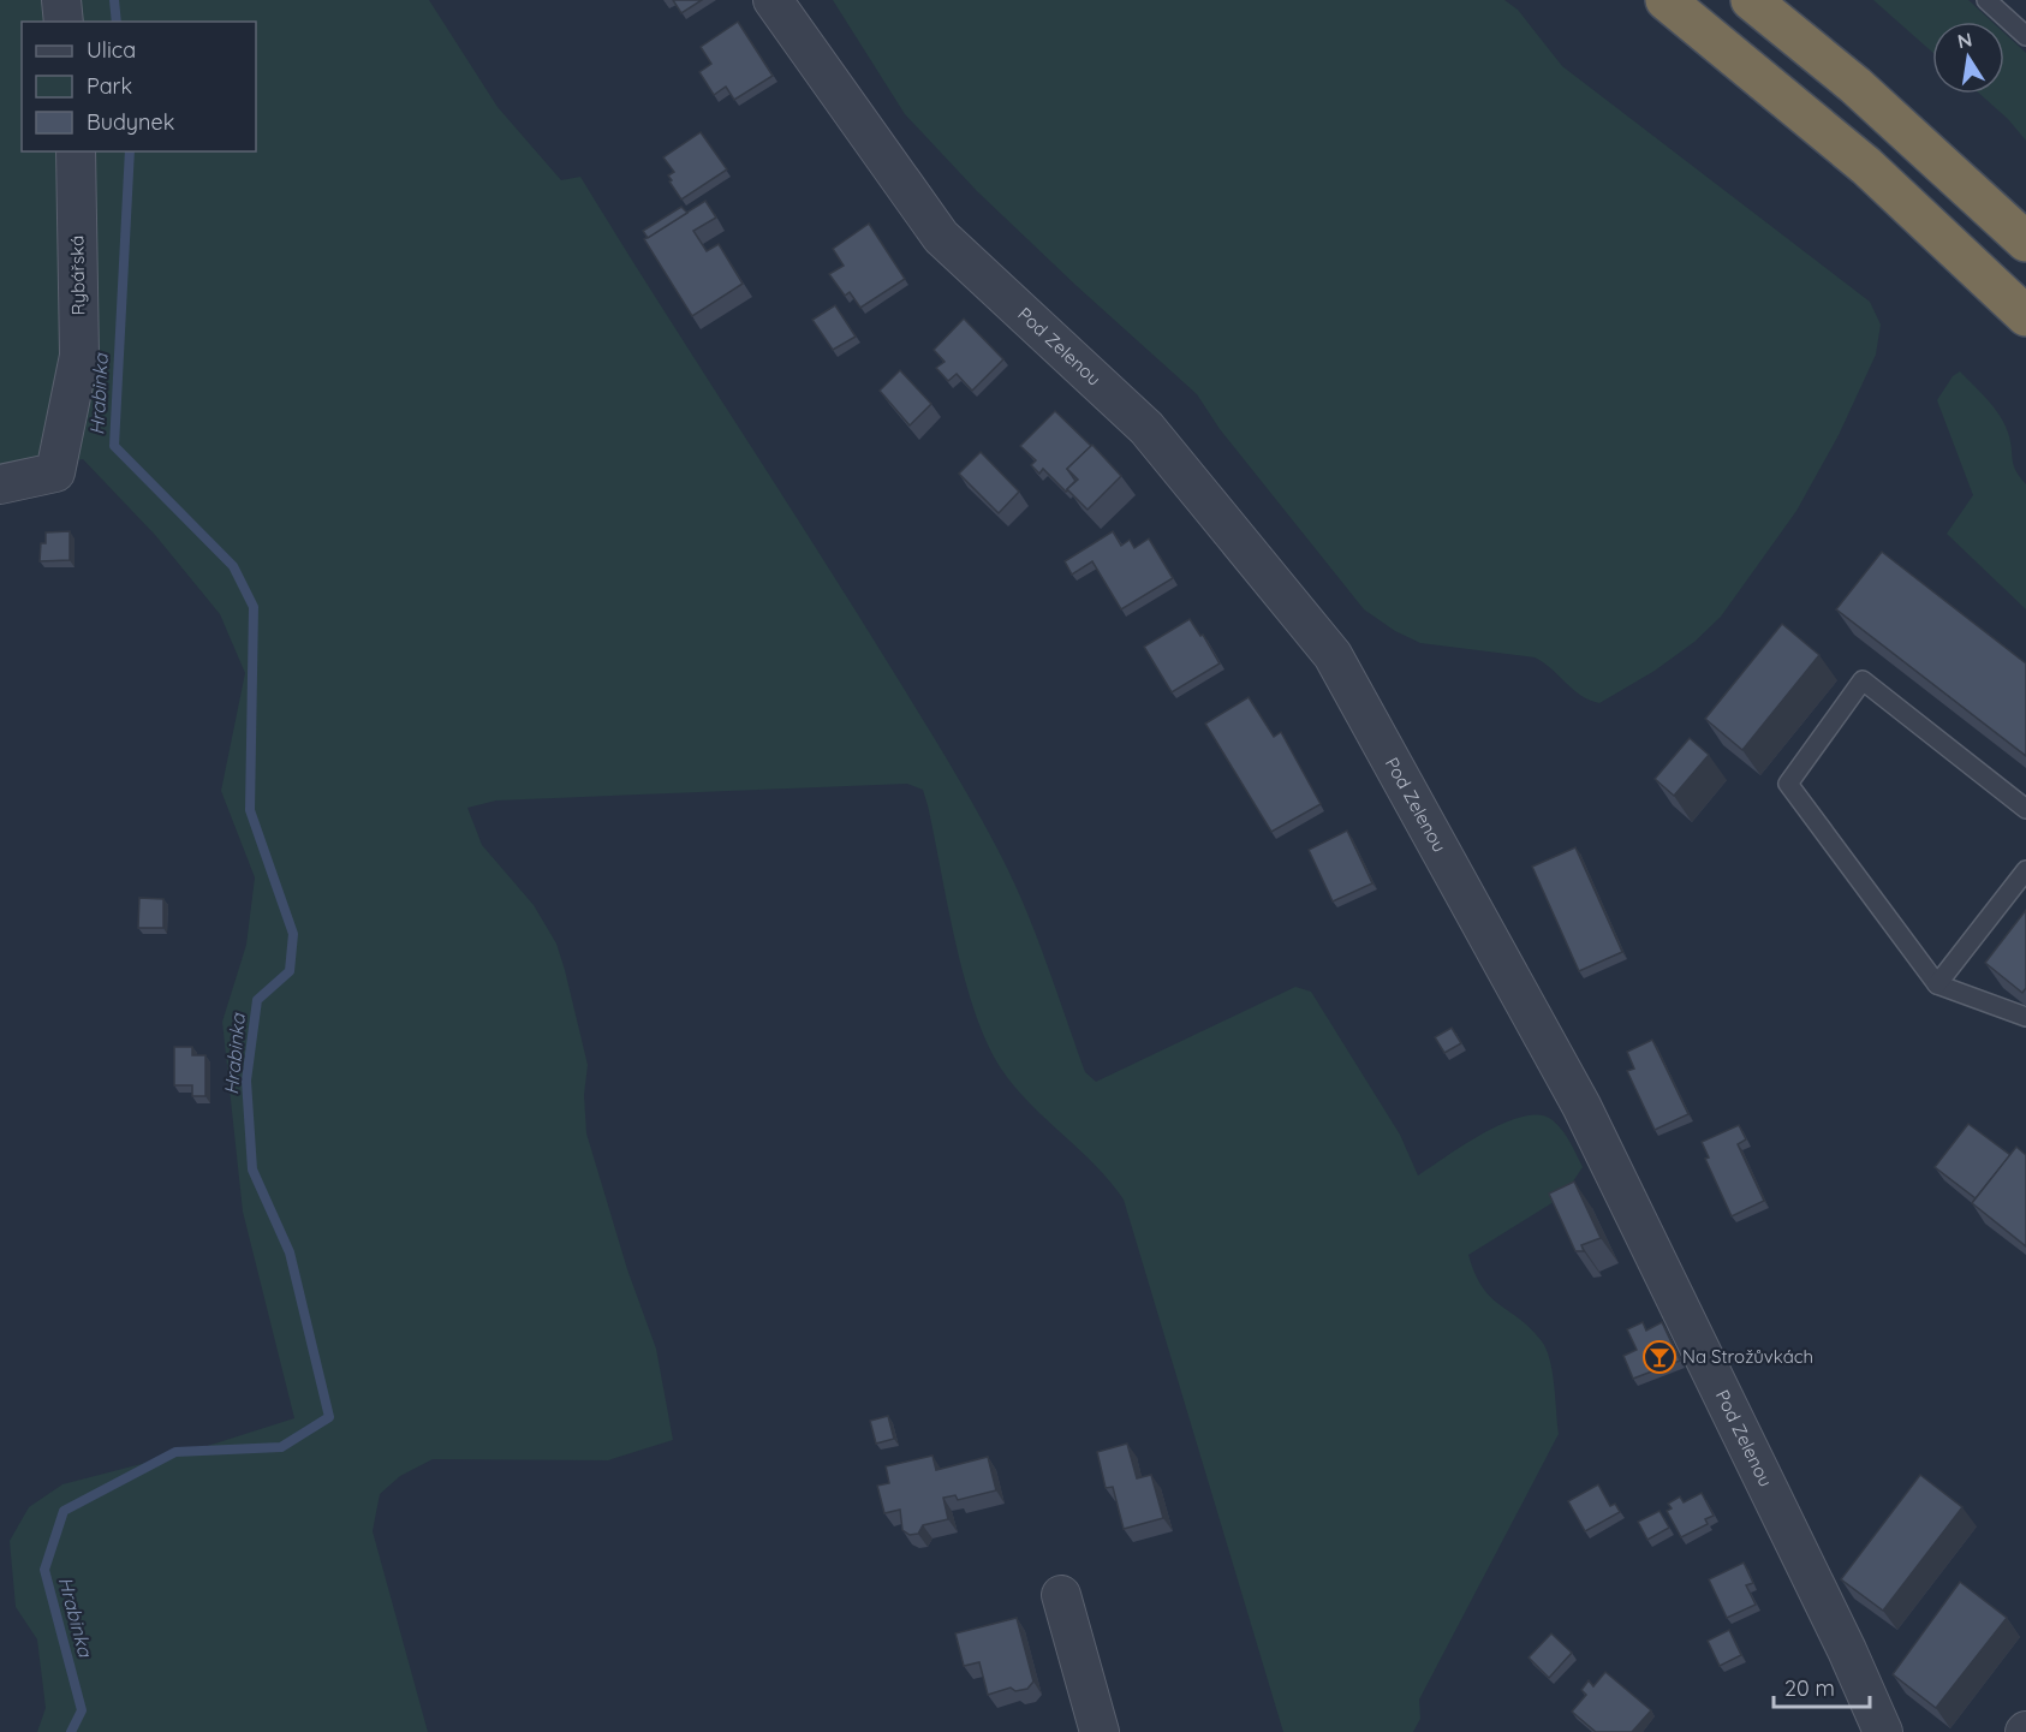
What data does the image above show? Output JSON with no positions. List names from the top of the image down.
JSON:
{
  "streets": {
    "street": ["Rybářská", "Pod Zelenou"]
  },
  "water": ["Hrabinka"],
  "places": {
    "bar": ["Na Strožůvkách"]
  },
  "legend": ["Ulica", "Park", "Budynek"],
  "scale_bar": "20 m",
  "north": "top"
}
